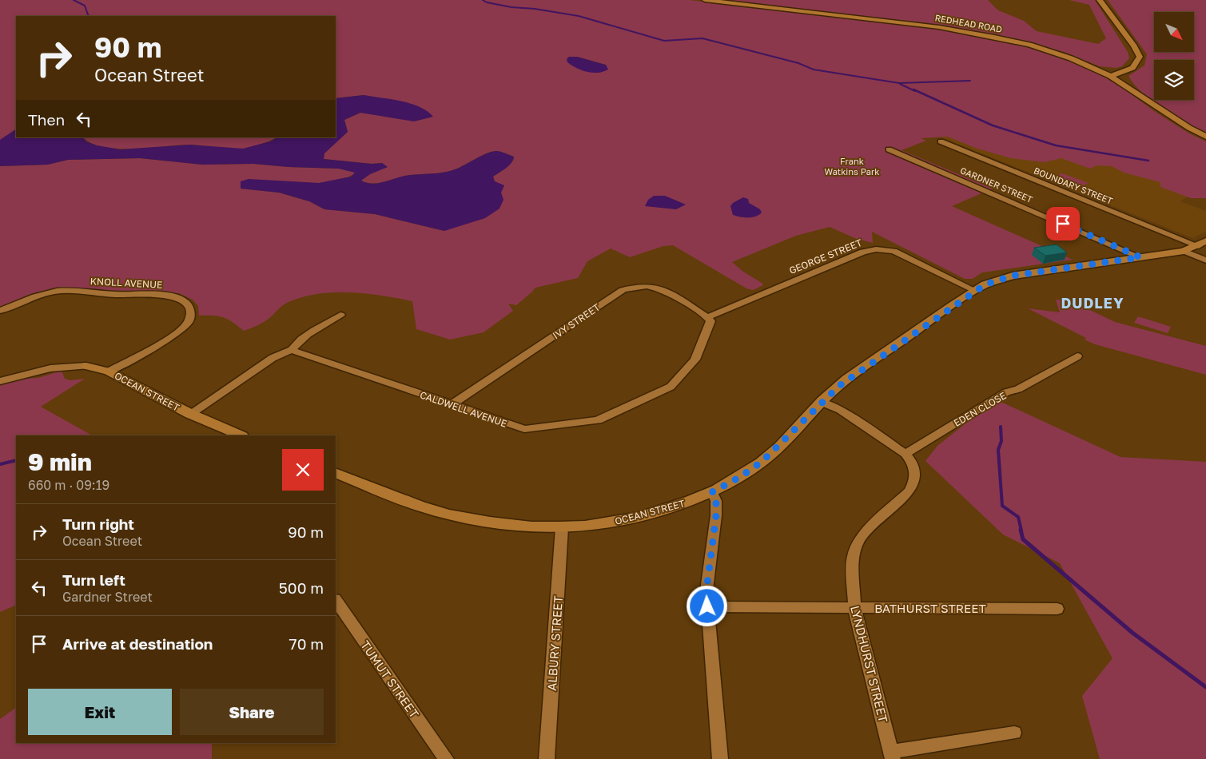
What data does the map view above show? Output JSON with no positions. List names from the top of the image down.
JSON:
{
  "streets": {
    "main road": ["REDHEAD ROAD", "OCEAN STREET"],
    "street": [
      "GARDNER STREET",
      "BOUNDARY STREET",
      "GEORGE STREET",
      "KNOLL AVENUE",
      "IVY STREET",
      "CALDWELL AVENUE",
      "EDEN CLOSE",
      "BATHURST STREET",
      "ALBURY STREET",
      "LYNDHURST STREET",
      "TUMUT STREET"
    ]
  },
  "crossings": [
    ["GARDNER STREET", "OCEAN STREET"],
    ["BOUNDARY STREET", "OCEAN STREET"],
    ["GEORGE STREET", "IVY STREET"],
    ["GEORGE STREET", "OCEAN STREET"],
    ["GEORGE STREET", "CALDWELL AVENUE"],
    ["KNOLL AVENUE", "OCEAN STREET"],
    ["IVY STREET", "CALDWELL AVENUE"],
    ["OCEAN STREET", "ALBURY STREET"],
    ["OCEAN STREET", "LYNDHURST STREET"],
    ["EDEN CLOSE", "LYNDHURST STREET"],
    ["BATHURST STREET", "LYNDHURST STREET"]
  ],
  "districts": ["DUDLEY"],
  "parks": ["Frank Watkins Park"],
  "north": "bottom right",
  "page": {
    "turn": ["90 m", "Ocean Street"],
    "then": "Then",
    "heading": ["9 min", "660 m · 09:19"],
    "list": [
      {
        "name": "Turn right",
        "note": "Ocean Street",
        "value": "90 m"
      },
      {
        "name": "Turn left",
        "note": "Gardner Street",
        "value": "500 m"
      },
      {
        "name": "Arrive at destination",
        "value": "70 m"
      }
    ],
    "buttons": ["Exit", "Share"]
  }
}
